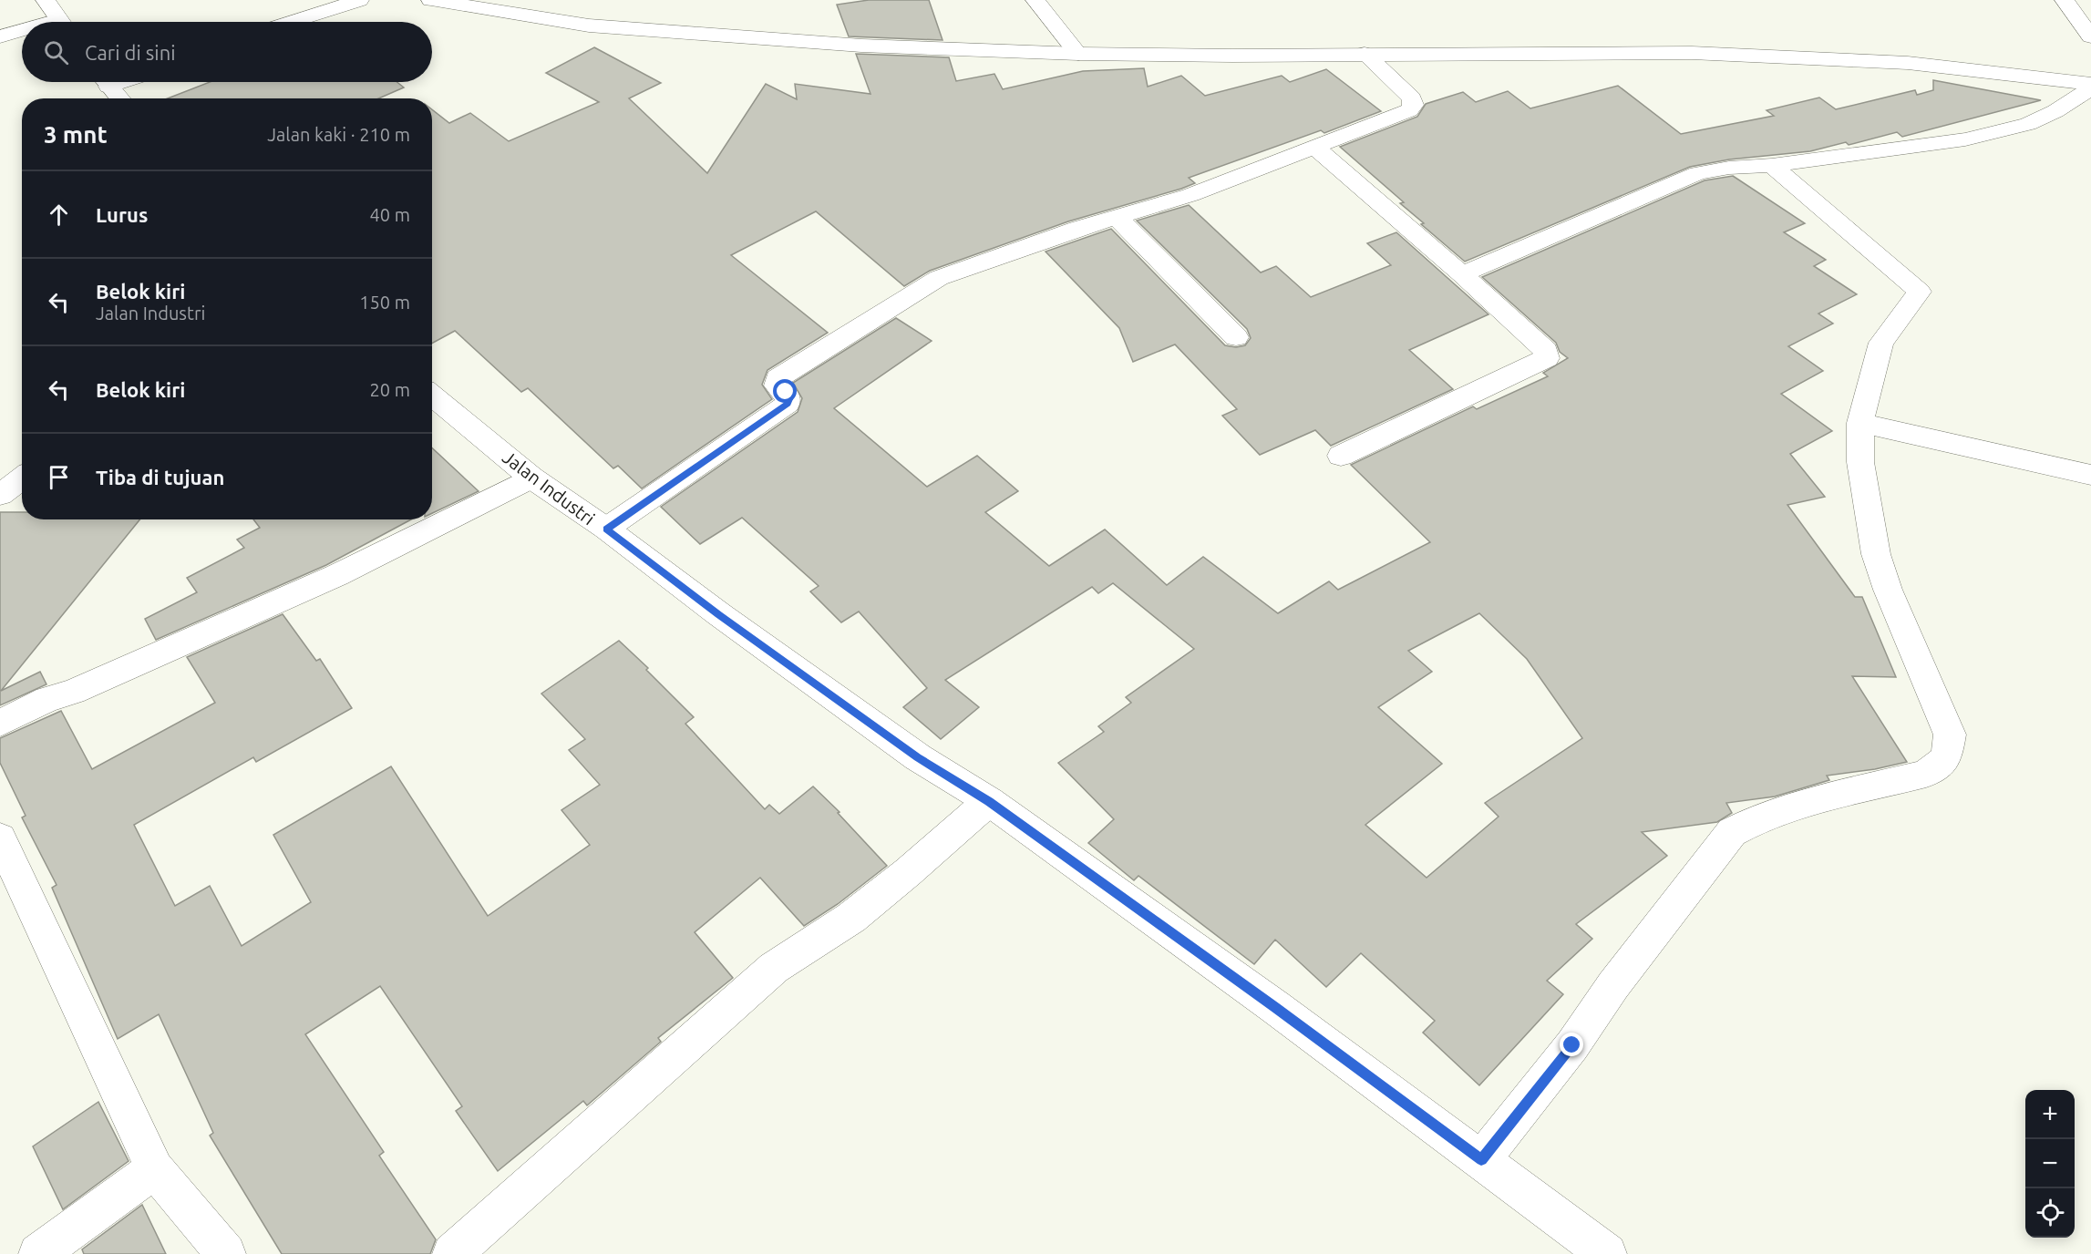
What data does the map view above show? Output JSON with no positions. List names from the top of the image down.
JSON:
{
  "streets": {
    "street": ["Jalan Industri"]
  },
  "page": {
    "search": "Cari di sini",
    "heading": ["3 mnt", "Jalan kaki · 210 m"],
    "list": [
      ["Lurus", "40 m"],
      ["Belok kiri", "Jalan Industri", "150 m"],
      ["Belok kiri", "20 m"],
      "Tiba di tujuan"
    ],
    "map_buttons": ["+", "−"]
  }
}
